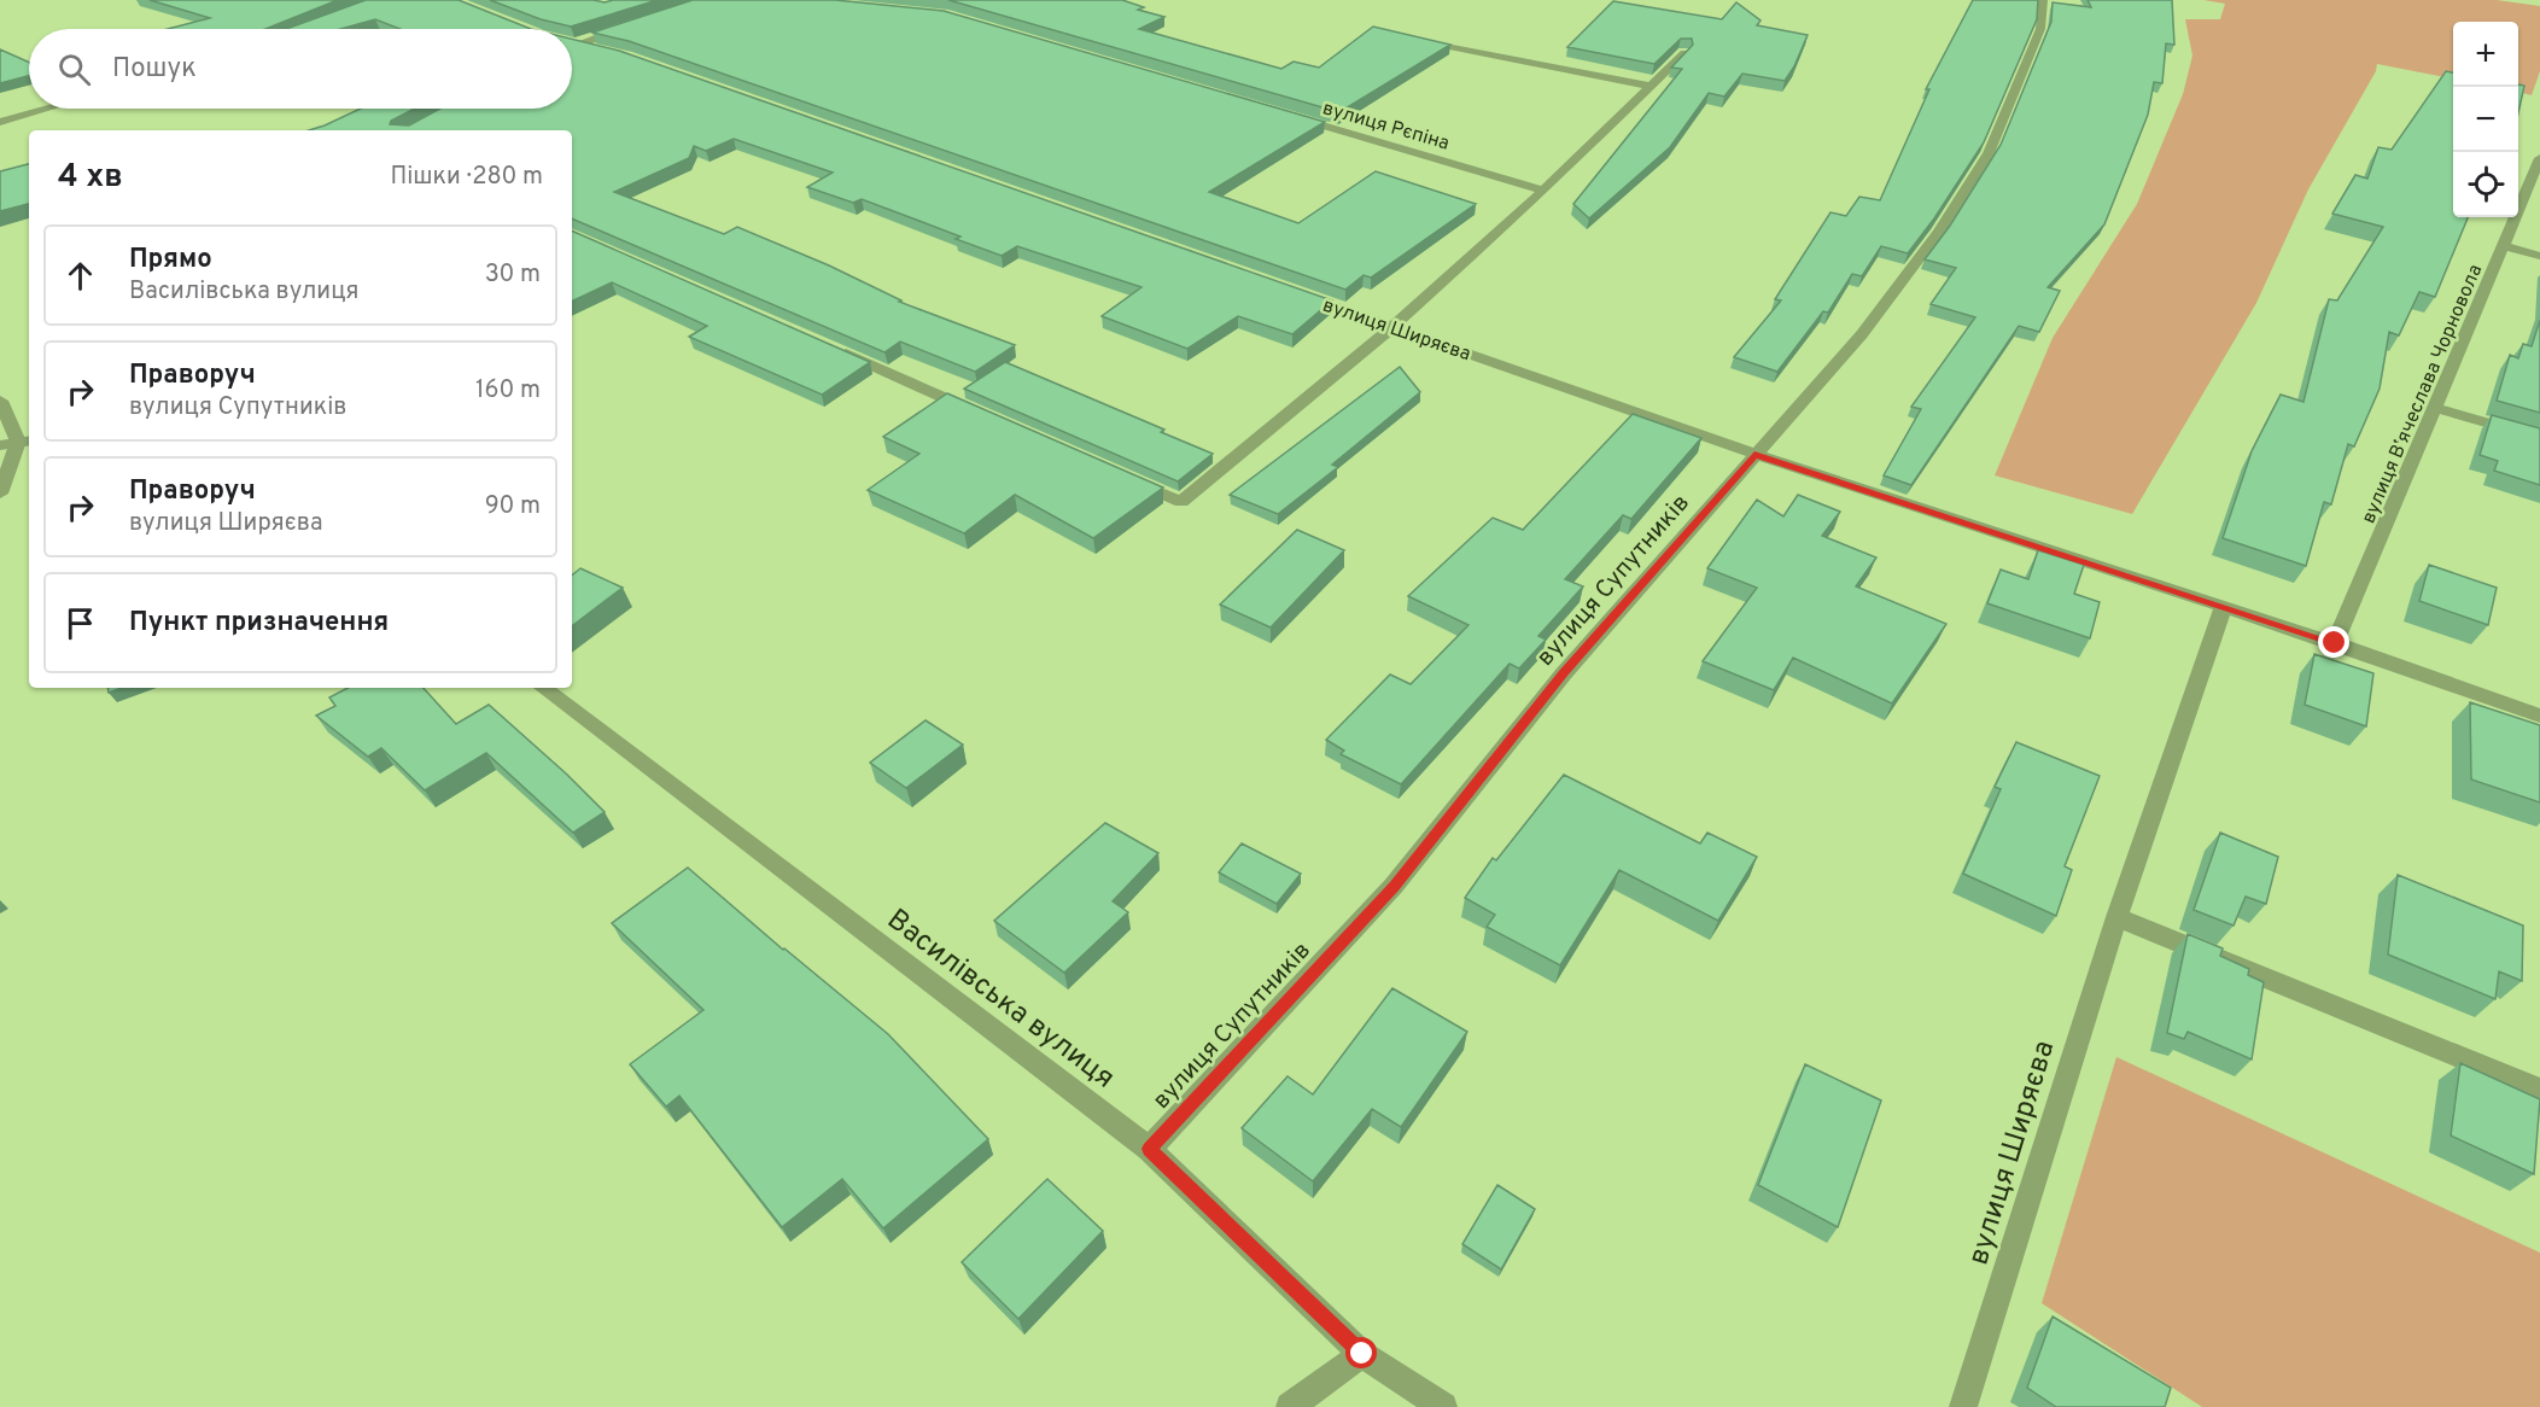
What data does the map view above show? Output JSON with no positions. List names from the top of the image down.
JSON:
{
  "streets": {
    "street": [
      "вулиця Рєпіна",
      "вулиця Ширяєва",
      "вулиця Вʼячеслава Чорновола",
      "вулиця Супутників",
      "Василівська вулиця"
    ]
  },
  "crossings": [
    ["вулиця Ширяєва", "вулиця Вʼячеслава Чорновола"],
    ["вулиця Ширяєва", "вулиця Супутників"],
    ["вулиця Супутників", "Василівська вулиця"]
  ],
  "page": {
    "map_buttons": ["+", "−"],
    "search": "Пошук",
    "heading": ["4 хв", "Пішки · 280 m"],
    "list": [
      ["Прямо", "Василівська вулиця", "30 m"],
      ["Праворуч", "вулиця Супутників", "160 m"],
      ["Праворуч", "вулиця Ширяєва", "90 m"],
      "Пункт призначення"
    ]
  }
}
